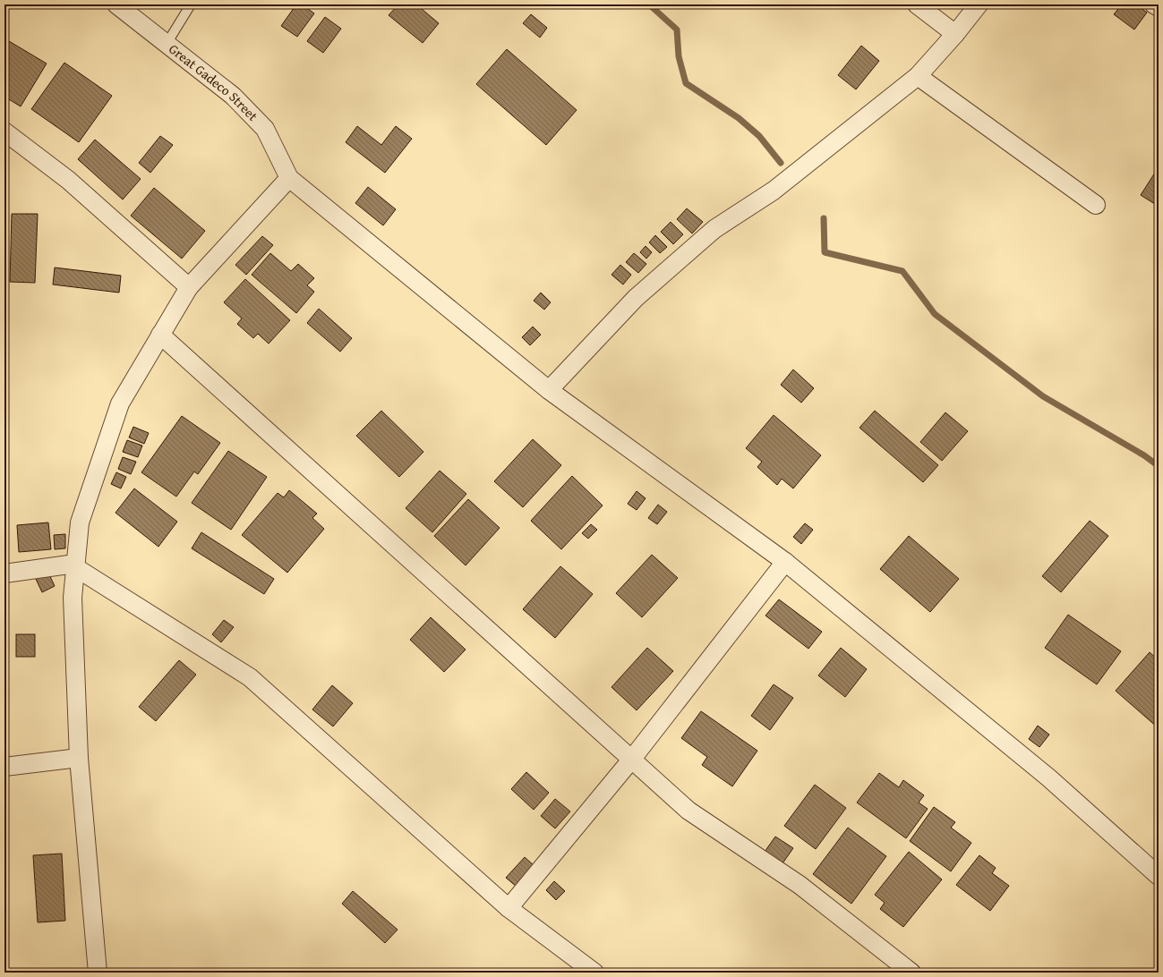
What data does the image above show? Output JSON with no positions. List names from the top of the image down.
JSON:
{
  "streets": {
    "street": ["Great Gadeco Street"]
  }
}
